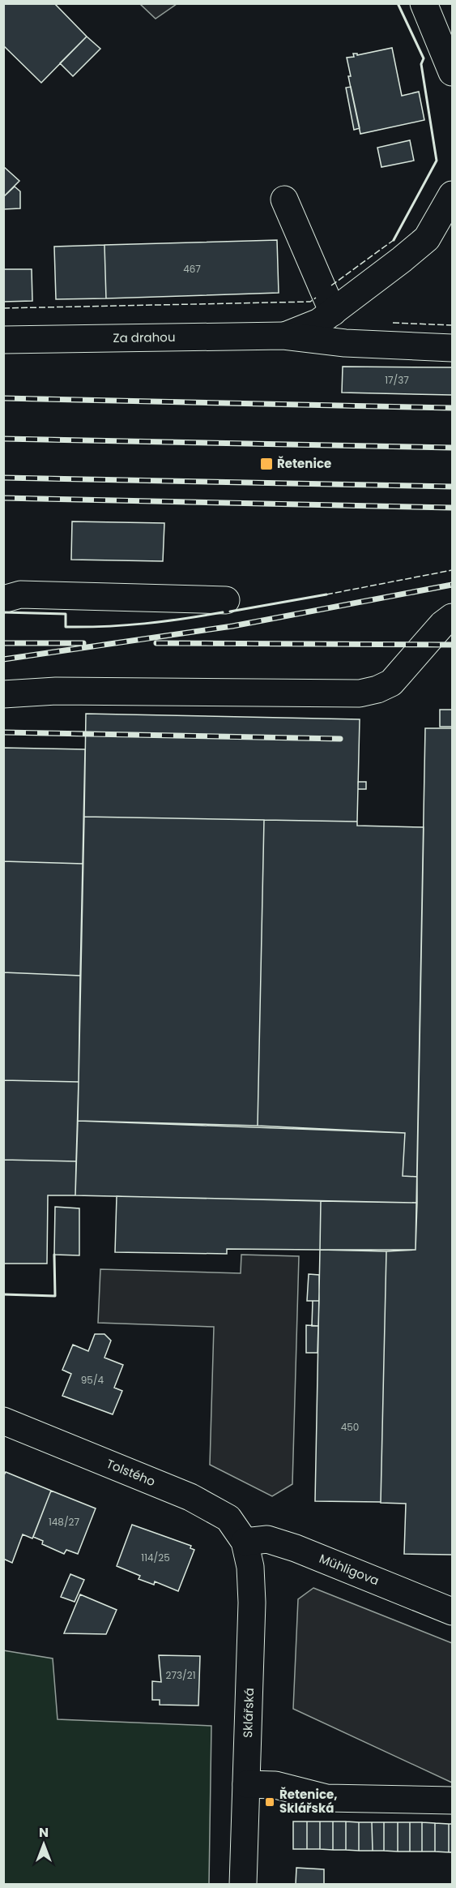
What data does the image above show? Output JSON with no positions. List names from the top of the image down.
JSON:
{
  "streets": {
    "street": [
      "Za drahou",
      "Tolstého",
      "Mühligova",
      "Sklářská"
    ]
  },
  "crossings": [
    ["Tolstého", "Mühligova"],
    ["Tolstého", "Sklářská"],
    ["Mühligova", "Sklářská"]
  ],
  "places": {
    "transit": ["Řetenice", "Řetenice, Sklářská"]
  },
  "house_numbers": [
    "467",
    "17/37",
    "95/4",
    "450",
    "148/27",
    "114/25",
    "273/21"
  ],
  "north": "top"
}
